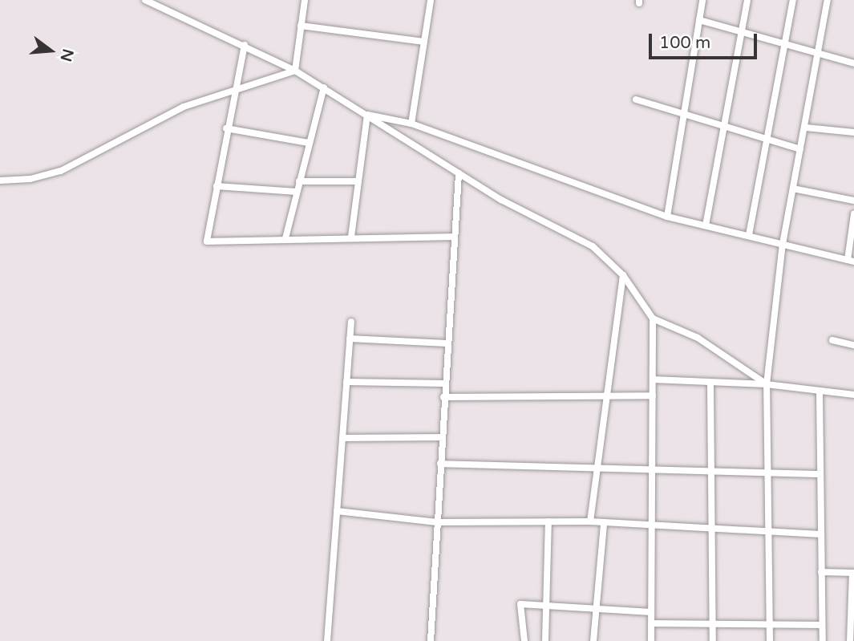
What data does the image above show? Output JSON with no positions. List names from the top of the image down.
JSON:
{
  "scale_bar": "100 m",
  "north": "right"
}
